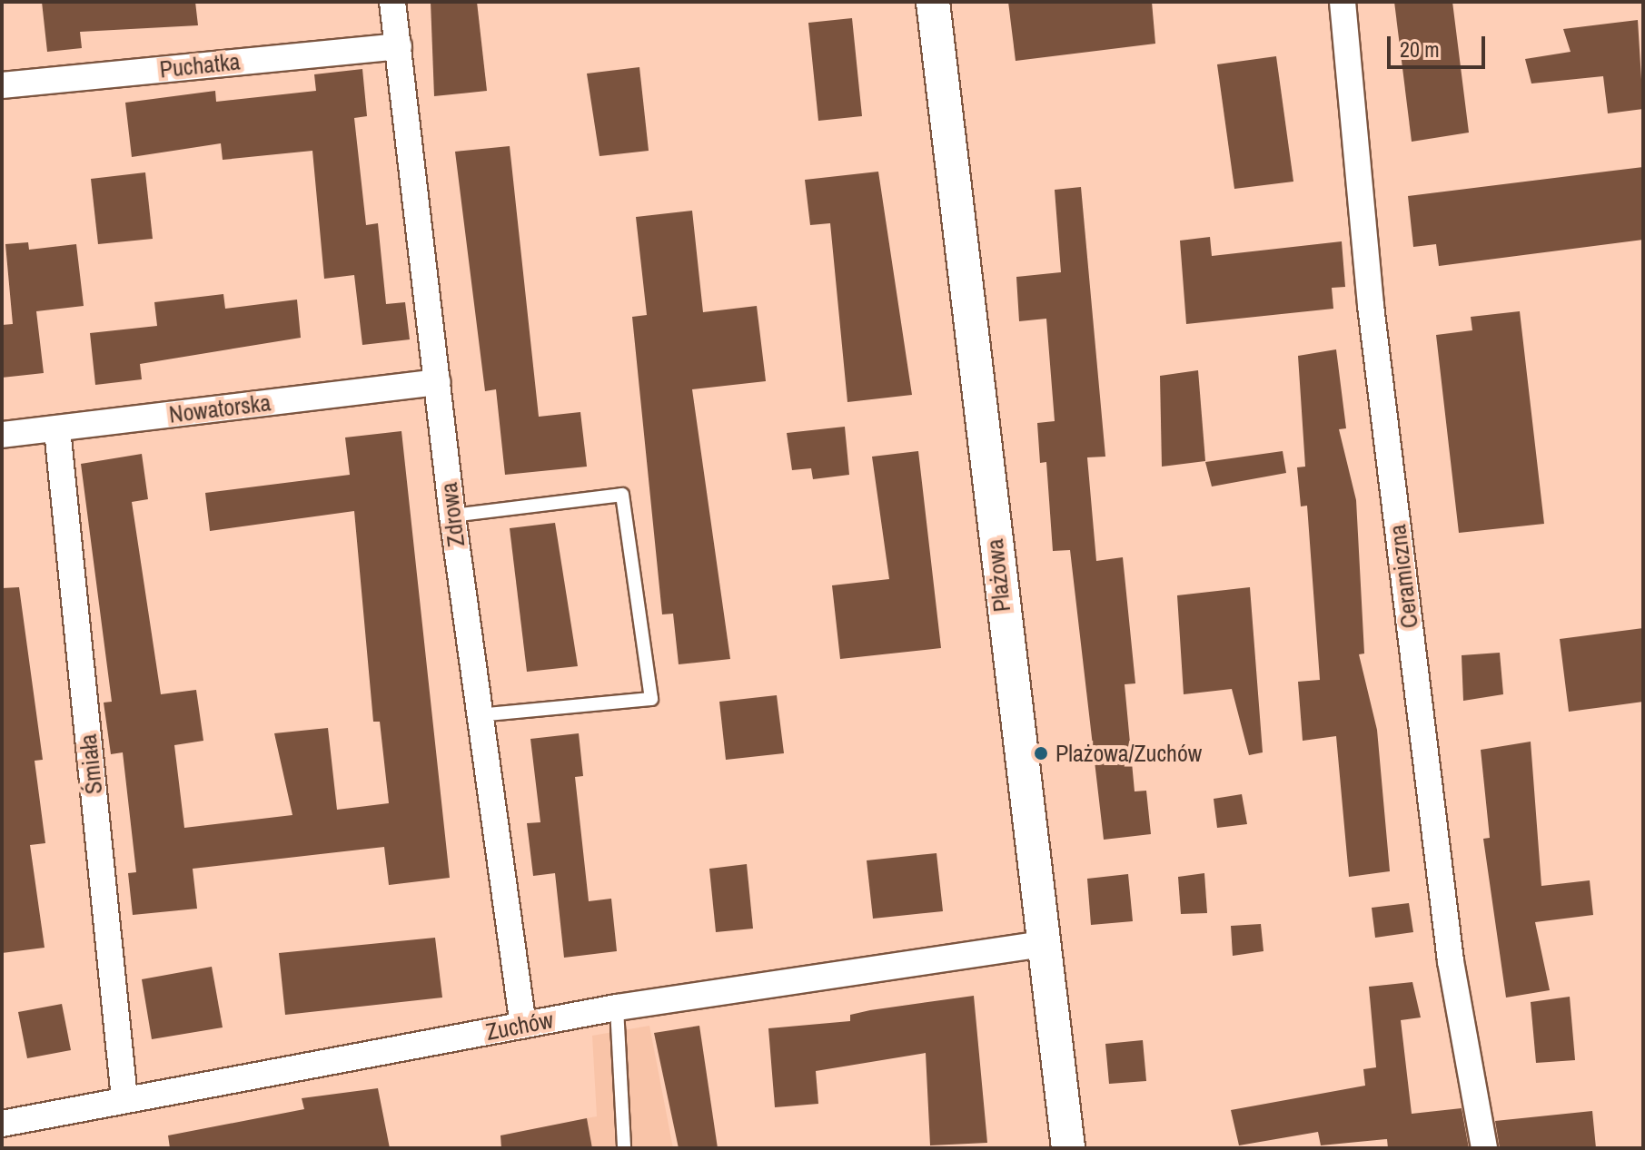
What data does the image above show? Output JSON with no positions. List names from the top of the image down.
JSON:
{
  "streets": {
    "street": [
      "Puchatka",
      "Nowatorska",
      "Zdrowa",
      "Plażowa",
      "Ceramiczna",
      "Śmiała",
      "Zuchów"
    ]
  },
  "crossings": [
    ["Puchatka", "Zdrowa"],
    ["Nowatorska", "Zdrowa"],
    ["Nowatorska", "Śmiała"],
    ["Zdrowa", "Zuchów"],
    ["Plażowa", "Zuchów"],
    ["Śmiała", "Zuchów"]
  ],
  "places": ["Plażowa/Zuchów"],
  "scale_bar": "20 m"
}
